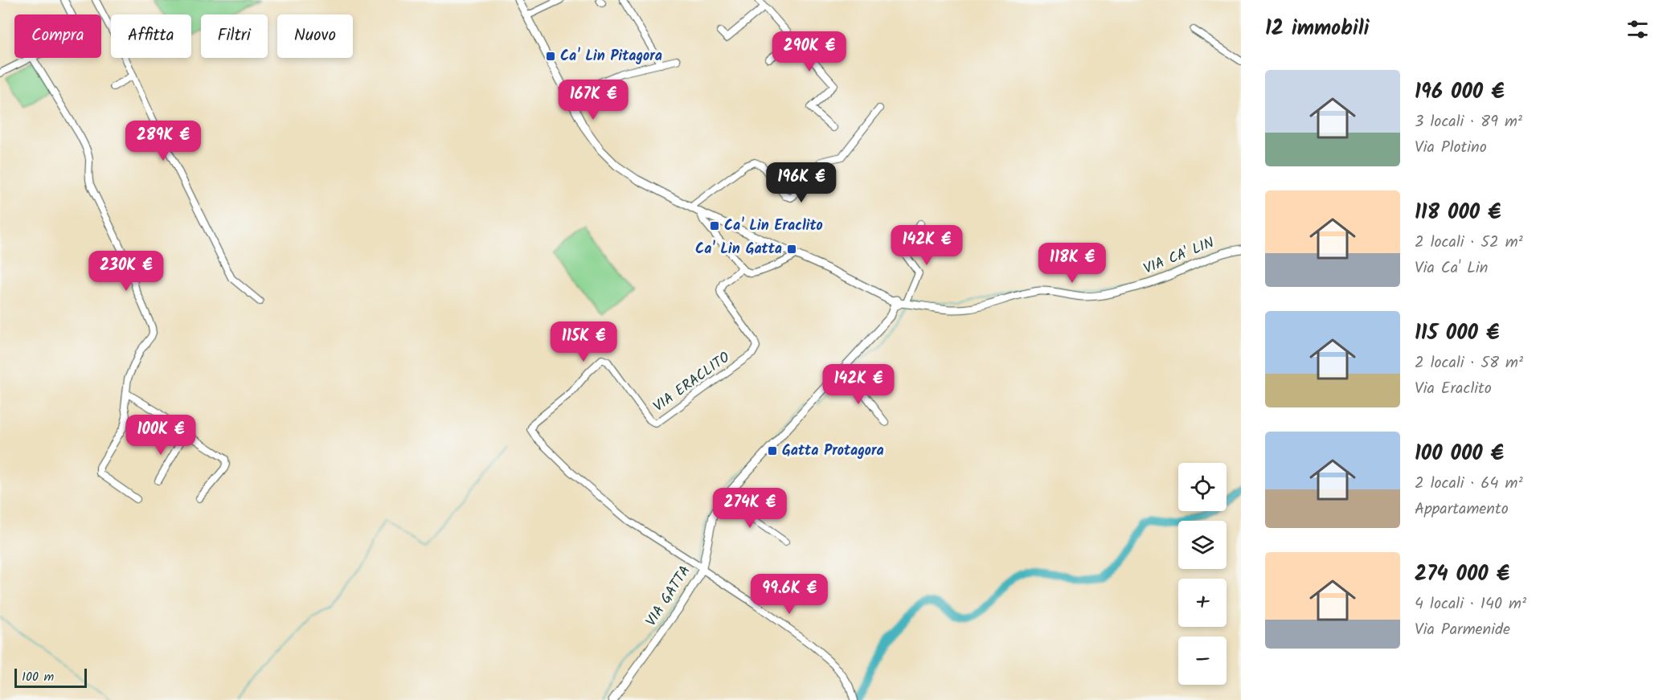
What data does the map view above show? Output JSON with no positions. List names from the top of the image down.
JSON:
{
  "streets": {
    "street": ["VIA CA' LIN", "VIA ERACLITO", "VIA GATTA"]
  },
  "crossings": [
    ["VIA CA' LIN", "VIA GATTA"],
    ["VIA ERACLITO", "VIA GATTA"]
  ],
  "places": {
    "transit": [
      "Ca' Lin Pitagora",
      "Ca' Lin Eraclito",
      "Ca' Lin Gatta",
      "Gatta Protagora"
    ]
  },
  "scale_bar": "100 m",
  "page": {
    "heading": "12 immobili",
    "chip": [
      "Compra",
      "Affitta",
      "Filtri",
      "Nuovo"
    ],
    "price": [
      "290K €",
      "167K €",
      "289K €",
      "196K €",
      "142K €",
      "118K €",
      "230K €",
      "115K €",
      "142K €",
      "100K €",
      "274K €",
      "99.6K €"
    ],
    "list": [
      {
        "name": "196 000 €",
        "note": "3 locali · 89 m² · Via Plotino"
      },
      {
        "name": "118 000 €",
        "note": "2 locali · 52 m² · Via Ca' Lin"
      },
      {
        "name": "115 000 €",
        "note": "2 locali · 58 m² · Via Eraclito"
      },
      {
        "name": "100 000 €",
        "note": "2 locali · 64 m² · Appartamento"
      },
      {
        "name": "274 000 €",
        "note": "4 locali · 140 m² · Via Parmenide"
      }
    ],
    "map_buttons": ["+", "−"],
    "scale": "100 m"
  }
}
